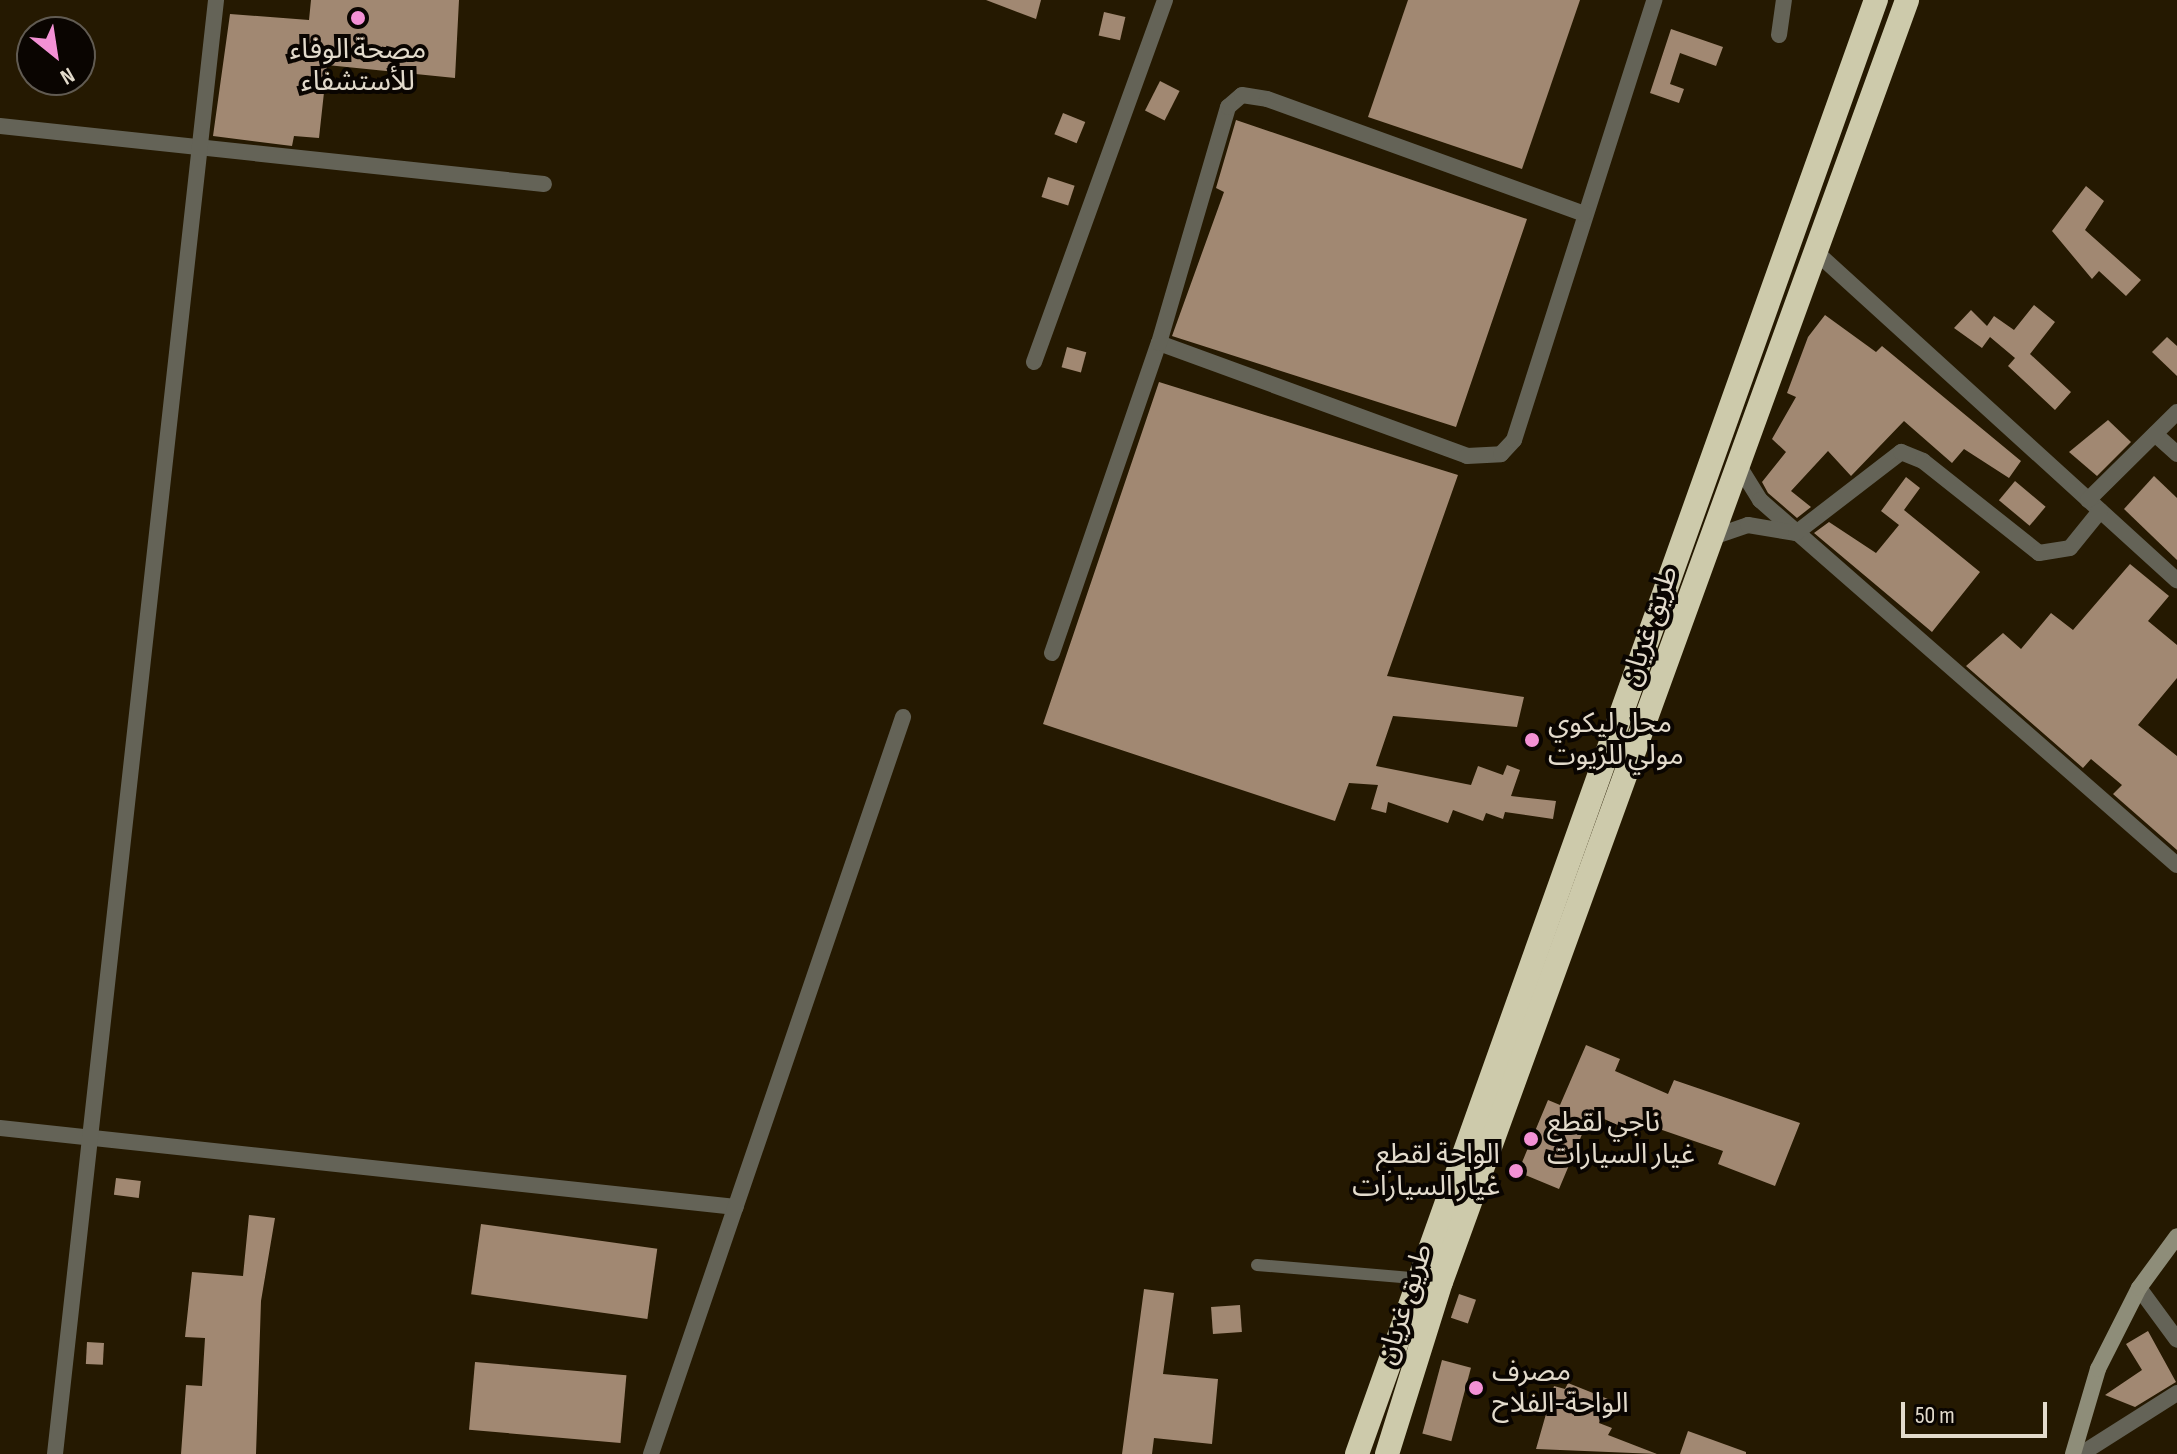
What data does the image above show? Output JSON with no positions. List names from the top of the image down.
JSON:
{
  "streets": {
    "highway": ["طريق غريان"]
  },
  "places": [
    "مصحة الوفاء للأستشفاء",
    "محل ليكوي مولي للزيوت",
    "ناجي لقطع غيار السيارات",
    "الواحة لقطع غيار السيارات",
    "مصرف الواحة-الفلاح"
  ],
  "scale_bar": "50 m",
  "north": "bottom right"
}
